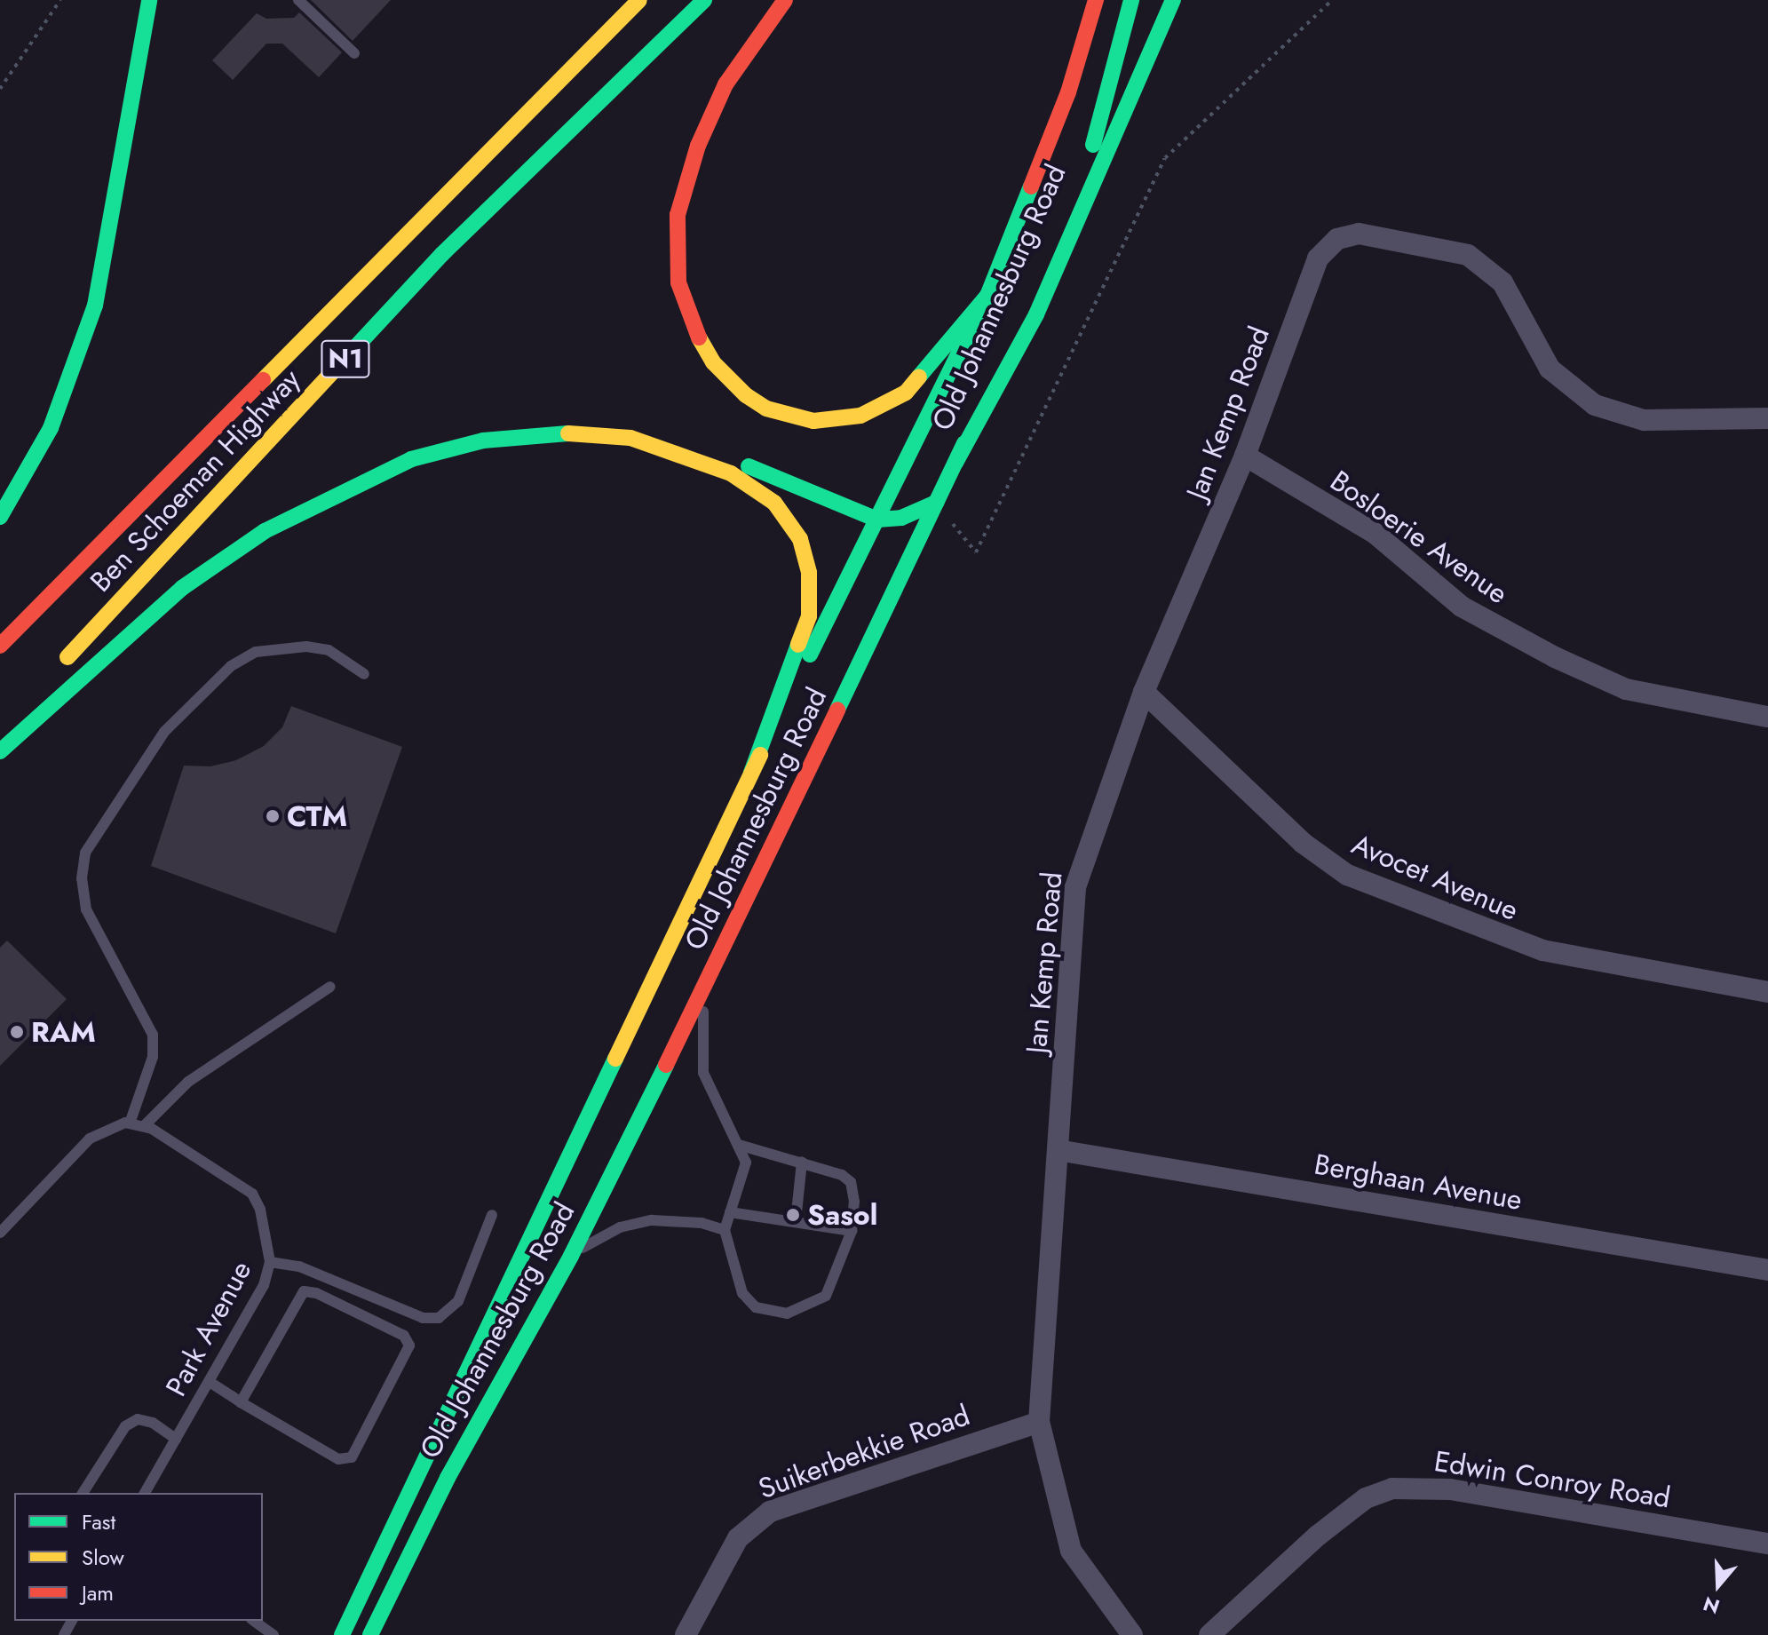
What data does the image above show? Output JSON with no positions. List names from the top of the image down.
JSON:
{
  "streets": {
    "main road": ["Old Johannesburg Road", "N1", "Ben Schoeman Highway"],
    "street": [
      "Jan Kemp Road",
      "Bosloerie Avenue",
      "Avocet Avenue",
      "Berghaan Avenue",
      "Suikerbekkie Road",
      "Edwin Conroy Road"
    ],
    "lane": ["Park Avenue"]
  },
  "crossings": [
    ["Jan Kemp Road", "Bosloerie Avenue"],
    ["Jan Kemp Road", "Avocet Avenue"],
    ["Jan Kemp Road", "Berghaan Avenue"],
    ["Jan Kemp Road", "Suikerbekkie Road"]
  ],
  "places": ["CTM", "RAM", "Sasol"],
  "legend": ["Fast", "Slow", "Jam"],
  "north": "bottom"
}
